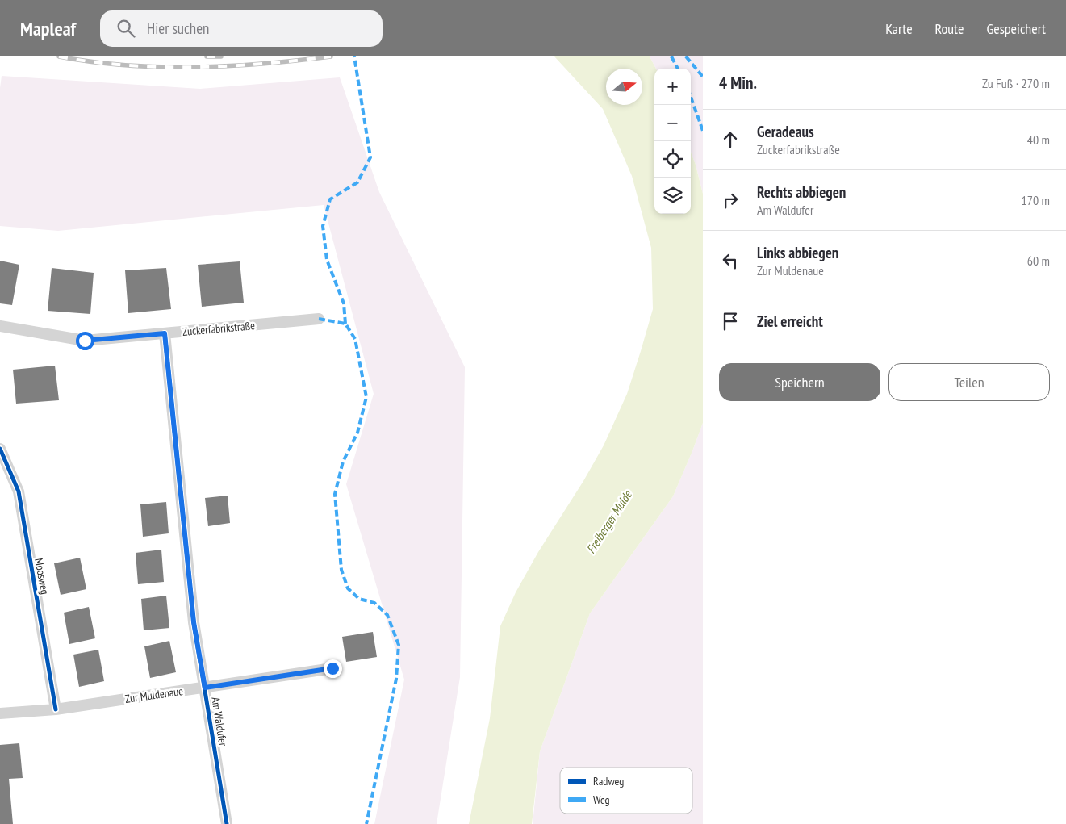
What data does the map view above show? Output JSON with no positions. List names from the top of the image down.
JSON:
{
  "streets": {
    "street": [
      "Zuckerfabrikstraße",
      "Moosweg",
      "Zur Muldenaue",
      "Am Waldufer"
    ]
  },
  "crossings": [
    ["Zuckerfabrikstraße", "Am Waldufer"],
    ["Moosweg", "Zur Muldenaue"],
    ["Zur Muldenaue", "Am Waldufer"]
  ],
  "water": ["Freiberger Mulde"],
  "legend": ["Radweg", "Weg"],
  "north": "right",
  "page": {
    "header": "Mapleaf",
    "search": "Hier suchen",
    "nav": ["Karte", "Route", "Gespeichert"],
    "heading": ["4 Min.", "Zu Fuß · 270 m"],
    "map_buttons": ["+", "−"],
    "list": [
      ["Geradeaus", "Zuckerfabrikstraße", "40 m"],
      ["Rechts abbiegen", "Am Waldufer", "170 m"],
      ["Links abbiegen", "Zur Muldenaue", "60 m"],
      "Ziel erreicht"
    ],
    "buttons": ["Speichern", "Teilen"]
  }
}
